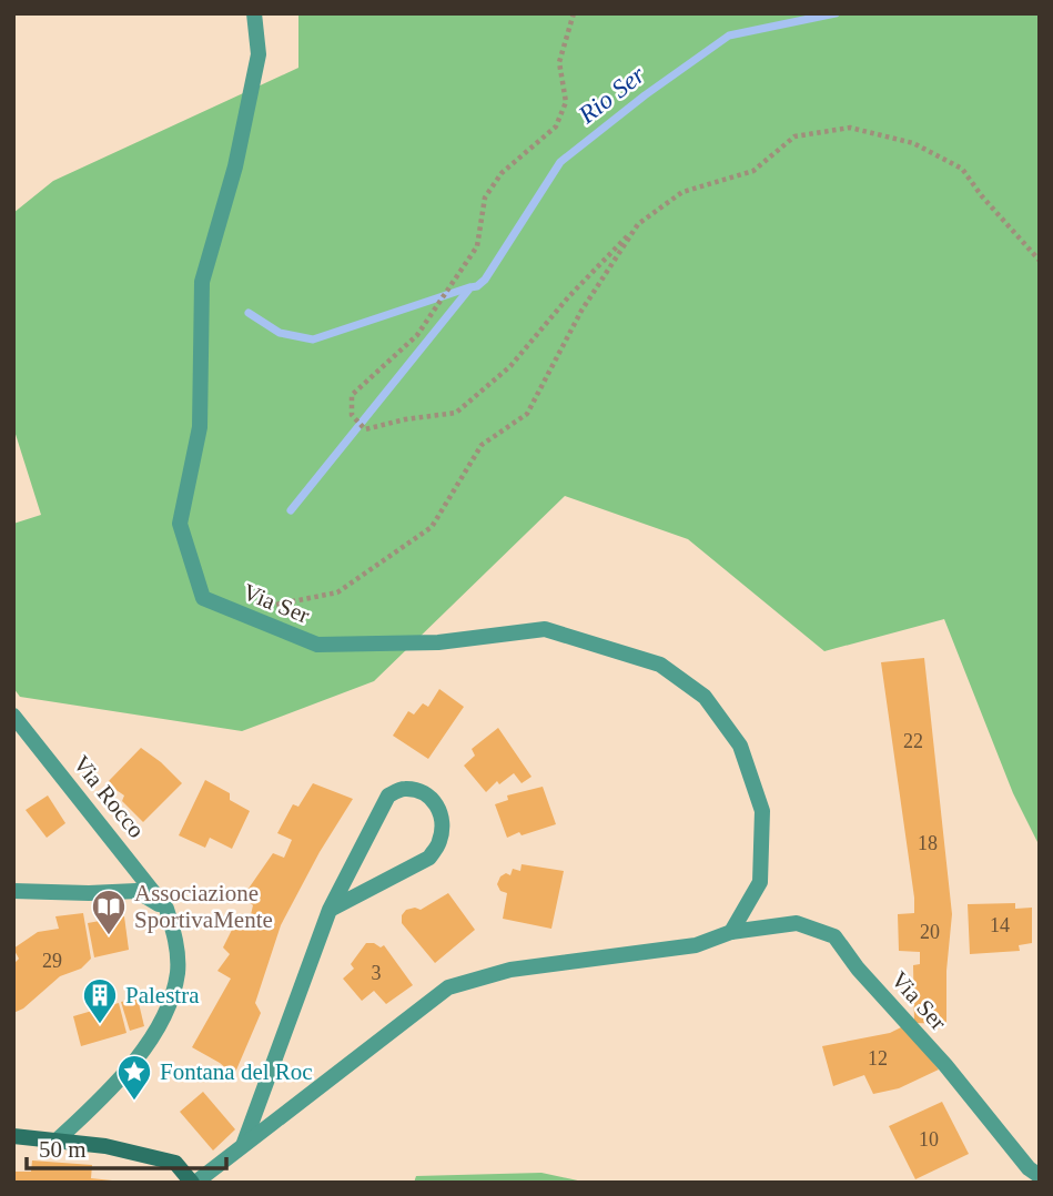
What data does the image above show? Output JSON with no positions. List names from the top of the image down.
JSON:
{
  "streets": {
    "street": ["Via Ser", "Via Rocco"]
  },
  "water": ["Rio Ser"],
  "places": {
    "library": ["Associazione SportivaMente"],
    "building": ["Palestra"],
    "place": ["Fontana del Roc"]
  },
  "house_numbers": [
    "22",
    "18",
    "14",
    "20",
    "29",
    "3",
    "12",
    "10"
  ],
  "scale_bar": "50 m"
}
